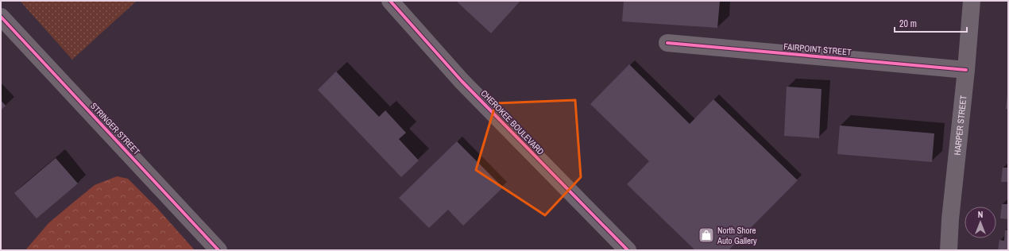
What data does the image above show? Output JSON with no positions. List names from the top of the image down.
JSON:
{
  "streets": {
    "street": [
      "FAIRPOINT STREET",
      "CHEROKEE BOULEVARD",
      "HARPER STREET",
      "STRINGER STREET"
    ]
  },
  "crossings": [
    ["FAIRPOINT STREET", "HARPER STREET"]
  ],
  "places": {
    "shop": ["North Shore Auto Gallery"]
  },
  "scale_bar": "20 m",
  "north": "top"
}
